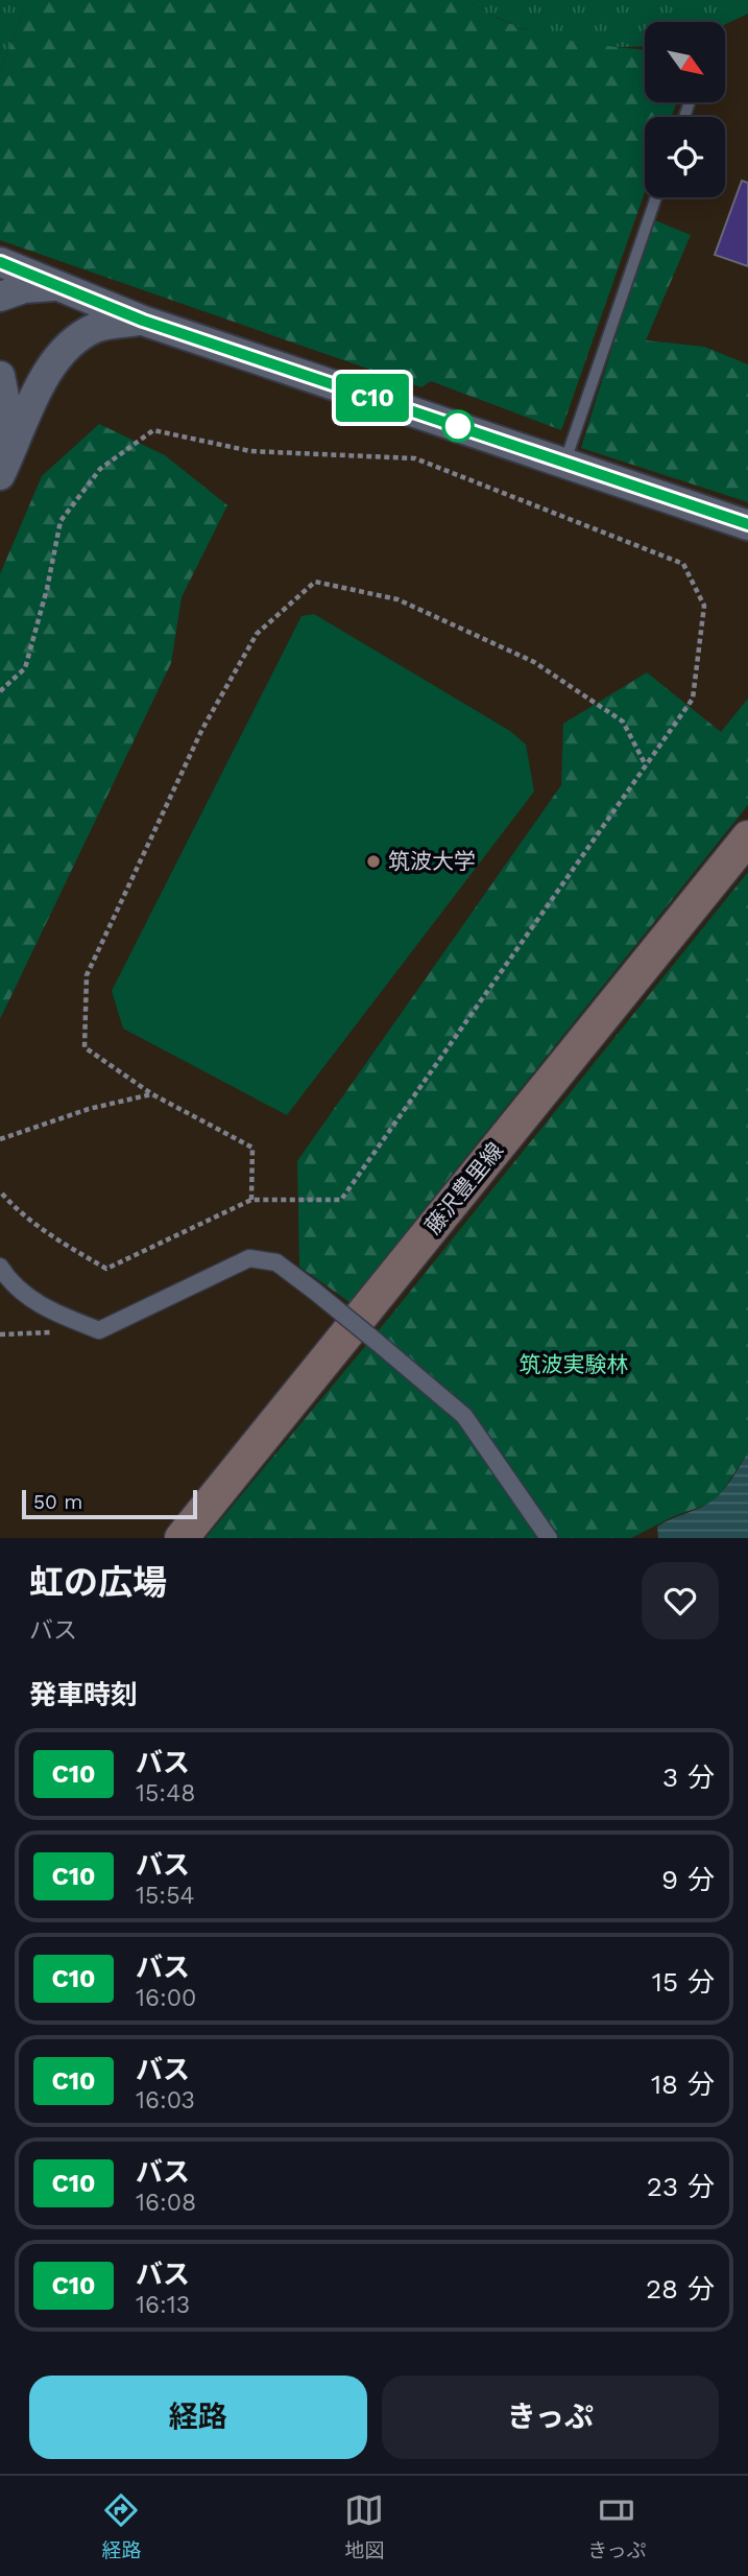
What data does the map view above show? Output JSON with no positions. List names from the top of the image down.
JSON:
{
  "streets": {
    "main road": ["藤沢豊里線"]
  },
  "parks": ["筑波実験林"],
  "places": ["筑波大学"],
  "lines": ["bus line C10"],
  "scale_bar": "50 m",
  "north": "bottom right",
  "page": {
    "on_map": "C10",
    "scale": "50 m",
    "heading": [
      ["虹の広場", "バス"],
      "発車時刻"
    ],
    "list": [
      {
        "mark": "C10",
        "name": "バス",
        "note": "15:48",
        "value": "3 分"
      },
      {
        "mark": "C10",
        "name": "バス",
        "note": "15:54",
        "value": "9 分"
      },
      {
        "mark": "C10",
        "name": "バス",
        "note": "16:00",
        "value": "15 分"
      },
      {
        "mark": "C10",
        "name": "バス",
        "note": "16:03",
        "value": "18 分"
      },
      {
        "mark": "C10",
        "name": "バス",
        "note": "16:08",
        "value": "23 分"
      },
      {
        "mark": "C10",
        "name": "バス",
        "note": "16:13",
        "value": "28 分"
      }
    ],
    "buttons": ["経路", "きっぷ"],
    "tabs": ["経路", "地図", "きっぷ"]
  }
}
